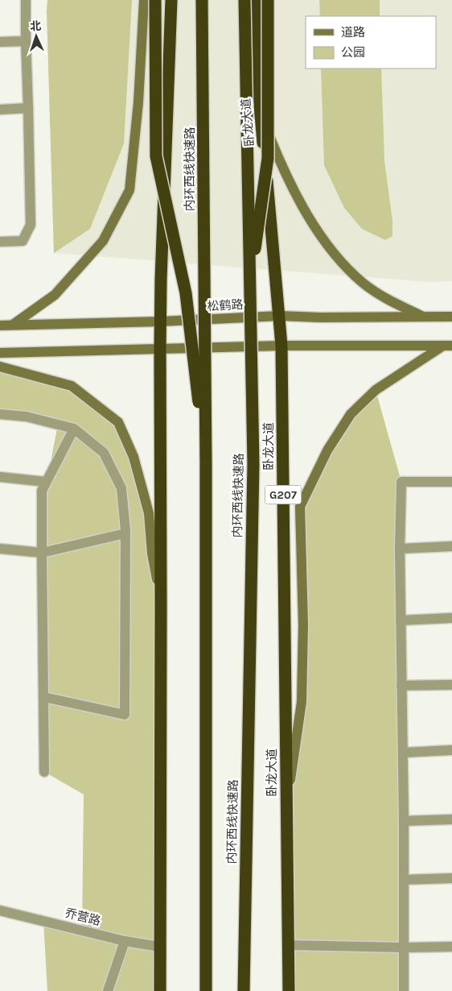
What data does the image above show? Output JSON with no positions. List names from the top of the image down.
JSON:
{
  "streets": {
    "highway": ["卧龙大道", "内环西线快速路", "G207"],
    "main road": ["松鹤路"],
    "street": ["乔营路"]
  },
  "crossings": [
    ["卧龙大道", "松鹤路"]
  ],
  "legend": ["道路", "公园"],
  "north": "top"
}
